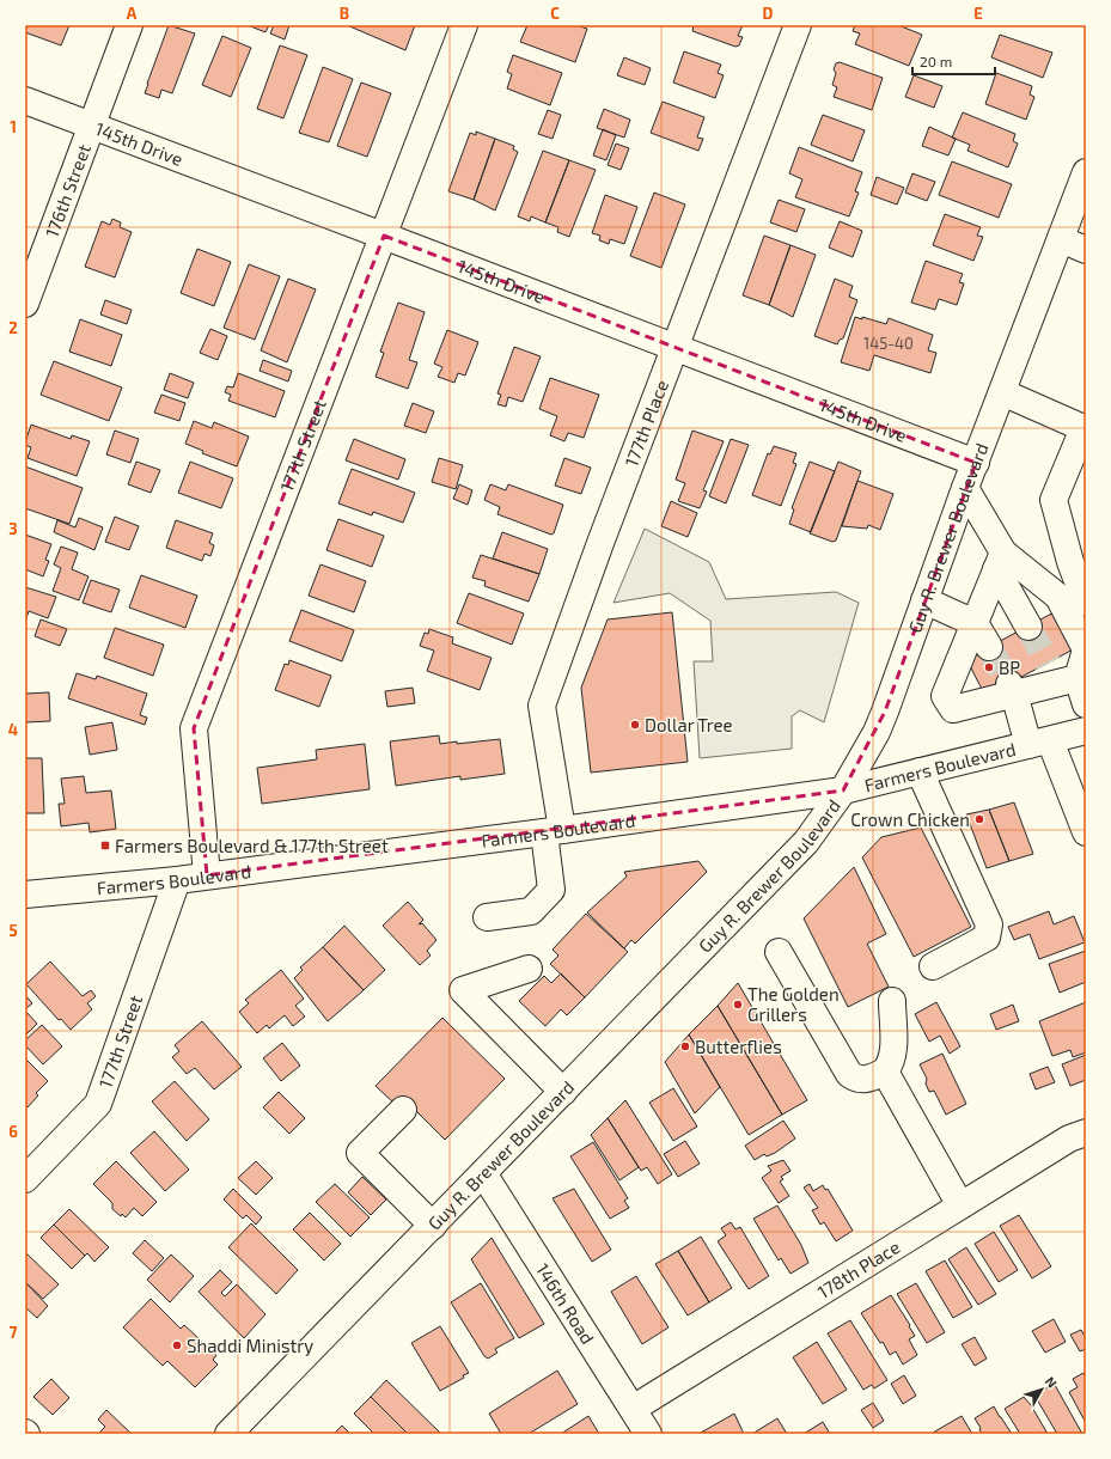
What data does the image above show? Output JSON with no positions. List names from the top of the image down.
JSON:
{
  "streets": {
    "street": [
      "145th Drive",
      "176th Street",
      "177th Place",
      "177th Street",
      "Guy R. Brewer Boulevard",
      "Farmers Boulevard",
      "178th Place",
      "146th Road"
    ]
  },
  "crossings": [
    ["145th Drive", "176th Street"],
    ["145th Drive", "177th Place"],
    ["145th Drive", "177th Street"],
    ["145th Drive", "Guy R. Brewer Boulevard"],
    ["177th Place", "Farmers Boulevard"],
    ["177th Street", "Farmers Boulevard"],
    ["Guy R. Brewer Boulevard", "Farmers Boulevard"],
    ["Guy R. Brewer Boulevard", "146th Road"],
    ["178th Place", "146th Road"]
  ],
  "places": {
    "other": [
      "BP",
      "Dollar Tree",
      "Crown Chicken",
      "The Golden Grillers",
      "Butterflies",
      "Shaddi Ministry"
    ],
    "transit": ["Farmers Boulevard & 177th Street"]
  },
  "house_numbers": ["145-40"],
  "scale_bar": "20 m",
  "north": "top right",
  "grid": {
    "columns": [
      "A",
      "B",
      "C",
      "D",
      "E"
    ],
    "rows": [
      "1",
      "2",
      "3",
      "4",
      "5",
      "6",
      "7"
    ]
  }
}
